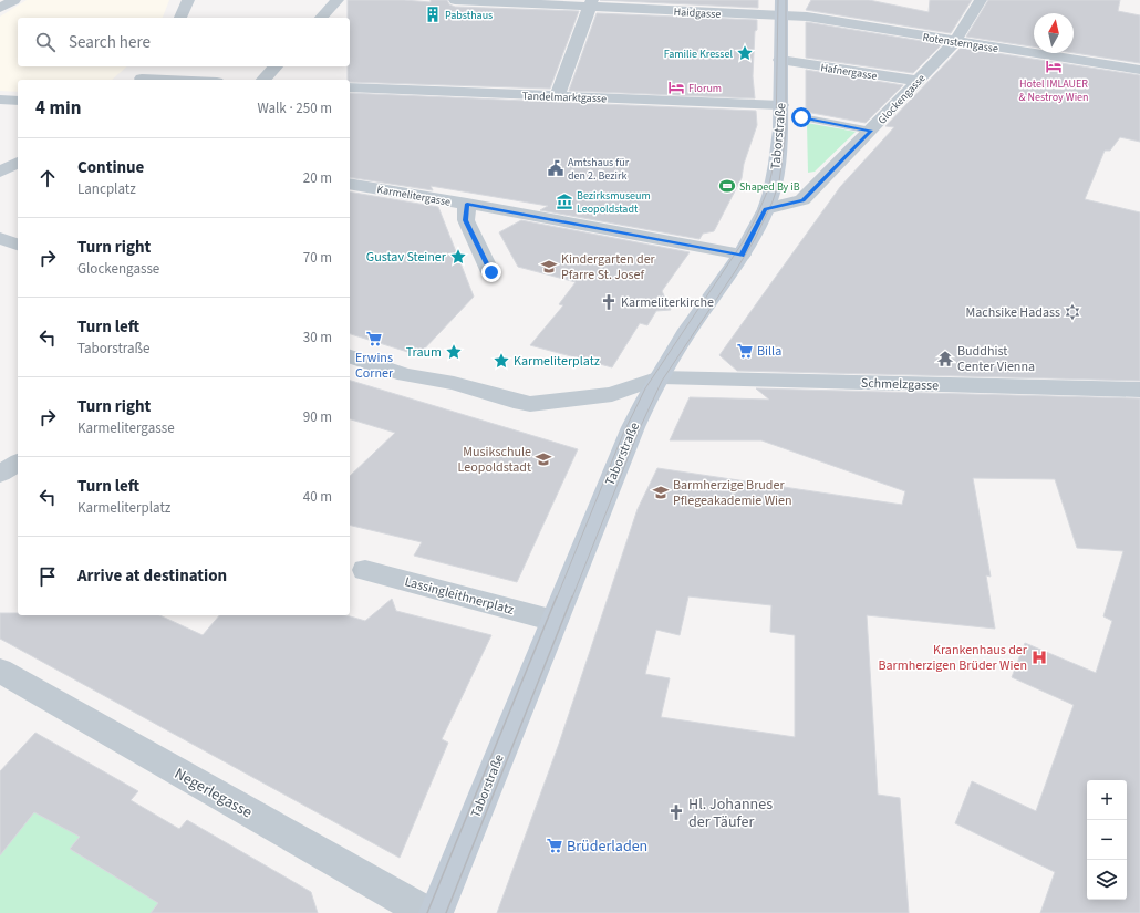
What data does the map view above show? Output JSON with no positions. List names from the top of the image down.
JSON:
{
  "streets": {
    "main road": ["Taborstraße"],
    "street": [
      "Haidgasse",
      "Rotensterngasse",
      "Hafnergasse",
      "Tandelmarktgasse",
      "Glockengasse",
      "Karmelitergasse",
      "Schmelzgasse",
      "Lassingleithnerplatz",
      "Negerlegasse"
    ]
  },
  "crossings": [
    ["Haidgasse", "Rotensterngasse"],
    ["Haidgasse", "Taborstraße"],
    ["Rotensterngasse", "Glockengasse"],
    ["Rotensterngasse", "Taborstraße"],
    ["Hafnergasse", "Glockengasse"],
    ["Hafnergasse", "Taborstraße"],
    ["Tandelmarktgasse", "Taborstraße"],
    ["Glockengasse", "Taborstraße"],
    ["Taborstraße", "Karmelitergasse"],
    ["Taborstraße", "Schmelzgasse"],
    ["Taborstraße", "Lassingleithnerplatz"]
  ],
  "places": {
    "building": ["Pabsthaus"],
    "place": [
      "Familie Kressel",
      "Gustav Steiner",
      "Traum",
      "Karmeliterplatz"
    ],
    "hotel": ["Hotel IMLAUER & Nestroy Wien", "Florum"],
    "public building": ["Amtshaus für den 2. Bezirk"],
    "sports": ["Shaped By iB"],
    "museum": ["Bezirksmuseum Leopoldstadt"],
    "school or university": ["Kindergarten der Pfarre St. Josef", "Musikschule Leopoldstadt", "Barmherzige Bruder Pflegeakademie Wien"],
    "church": ["Karmeliterkirche", "Hl. Johannes der Täufer"],
    "synagogue": ["Machsike Hadass"],
    "supermarket": ["Erwins Corner", "Billa", "Brüderladen"],
    "temple": ["Buddhist Center Vienna"],
    "hospital": ["Krankenhaus der Barmherzigen Brüder Wien"]
  },
  "north": "top",
  "page": {
    "search": "Search here",
    "heading": ["4 min", "Walk · 250 m"],
    "list": [
      ["Continue", "Lancplatz", "20 m"],
      ["Turn right", "Glockengasse", "70 m"],
      ["Turn left", "Taborstraße", "30 m"],
      ["Turn right", "Karmelitergasse", "90 m"],
      ["Turn left", "Karmeliterplatz", "40 m"],
      "Arrive at destination"
    ],
    "map_buttons": ["+", "−"]
  }
}
